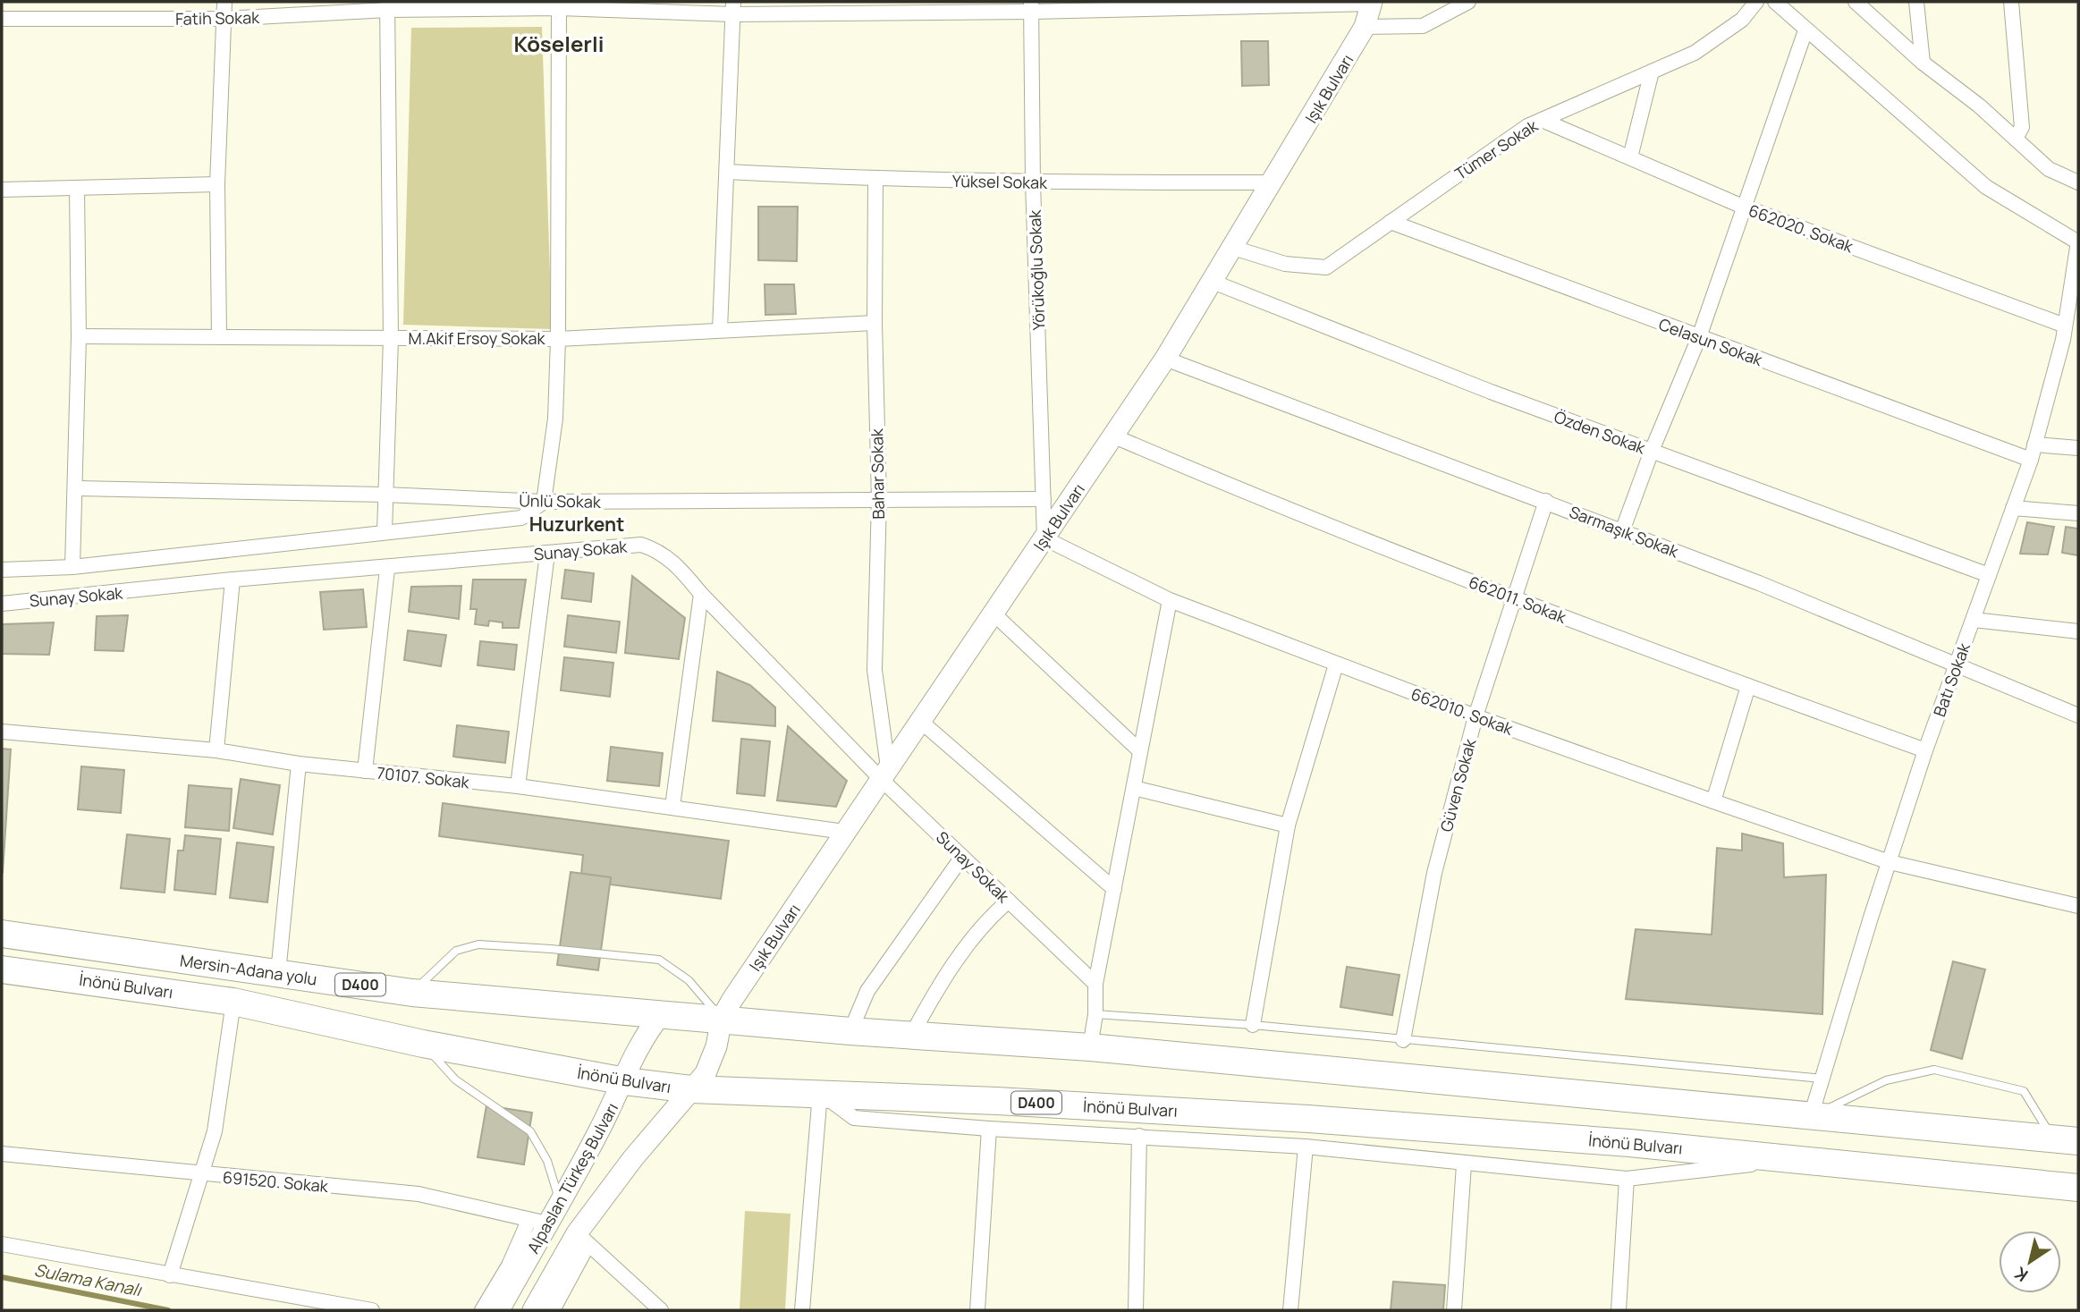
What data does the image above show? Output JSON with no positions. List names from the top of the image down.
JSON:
{
  "streets": {
    "highway": ["Mersin-Adana yolu", "D400", "İnönü Bulvarı"],
    "main road": ["Işık Bulvarı", "Alpaslan Türkeş Bulvarı"],
    "street": [
      "Fatih Sokak",
      "Tümer Sokak",
      "Yüksel Sokak",
      "662020. Sokak",
      "Yörükoğlu Sokak",
      "M.Akif Ersoy Sokak",
      "Celasun Sokak",
      "Özden Sokak",
      "Bahar Sokak",
      "Ünlü Sokak",
      "Sarmaşık Sokak",
      "Sunay Sokak",
      "662011. Sokak",
      "Batı Sokak",
      "662010. Sokak",
      "70107. Sokak",
      "Güven Sokak",
      "691520. Sokak"
    ]
  },
  "crossings": [
    ["Fatih Sokak", "Işık Bulvarı"],
    ["Fatih Sokak", "Yörükoğlu Sokak"],
    ["Işık Bulvarı", "Tümer Sokak"],
    ["Işık Bulvarı", "Yüksel Sokak"],
    ["Işık Bulvarı", "Yörükoğlu Sokak"],
    ["Işık Bulvarı", "Özden Sokak"],
    ["Işık Bulvarı", "Bahar Sokak"],
    ["Işık Bulvarı", "Sarmaşık Sokak"],
    ["Işık Bulvarı", "Sunay Sokak"],
    ["Işık Bulvarı", "662011. Sokak"],
    ["Işık Bulvarı", "662010. Sokak"],
    ["Işık Bulvarı", "70107. Sokak"],
    ["Işık Bulvarı", "Mersin-Adana yolu"],
    ["Işık Bulvarı", "D400"],
    ["Işık Bulvarı", "Alpaslan Türkeş Bulvarı"],
    ["Tümer Sokak", "662020. Sokak"],
    ["Tümer Sokak", "Celasun Sokak"],
    ["Yüksel Sokak", "Yörükoğlu Sokak"],
    ["Yüksel Sokak", "Bahar Sokak"],
    ["662020. Sokak", "Batı Sokak"],
    ["Yörükoğlu Sokak", "Ünlü Sokak"],
    ["Yörükoğlu Sokak", "662010. Sokak"],
    ["M.Akif Ersoy Sokak", "Bahar Sokak"],
    ["Celasun Sokak", "Batı Sokak"],
    ["Özden Sokak", "Batı Sokak"],
    ["Bahar Sokak", "Ünlü Sokak"],
    ["Bahar Sokak", "Sunay Sokak"],
    ["Ünlü Sokak", "Sunay Sokak"],
    ["Sarmaşık Sokak", "Batı Sokak"],
    ["Sarmaşık Sokak", "Güven Sokak"],
    ["662011. Sokak", "Batı Sokak"],
    ["662011. Sokak", "Güven Sokak"],
    ["Batı Sokak", "662010. Sokak"],
    ["Batı Sokak", "D400"],
    ["662010. Sokak", "Güven Sokak"],
    ["Mersin-Adana yolu", "D400"],
    ["Mersin-Adana yolu", "Alpaslan Türkeş Bulvarı"],
    ["D400", "Alpaslan Türkeş Bulvarı"],
    ["İnönü Bulvarı", "Alpaslan Türkeş Bulvarı"],
    ["Alpaslan Türkeş Bulvarı", "691520. Sokak"]
  ],
  "districts": ["Köselerli", "Huzurkent"],
  "water": ["Sulama Kanalı"],
  "north": "bottom left"
}
